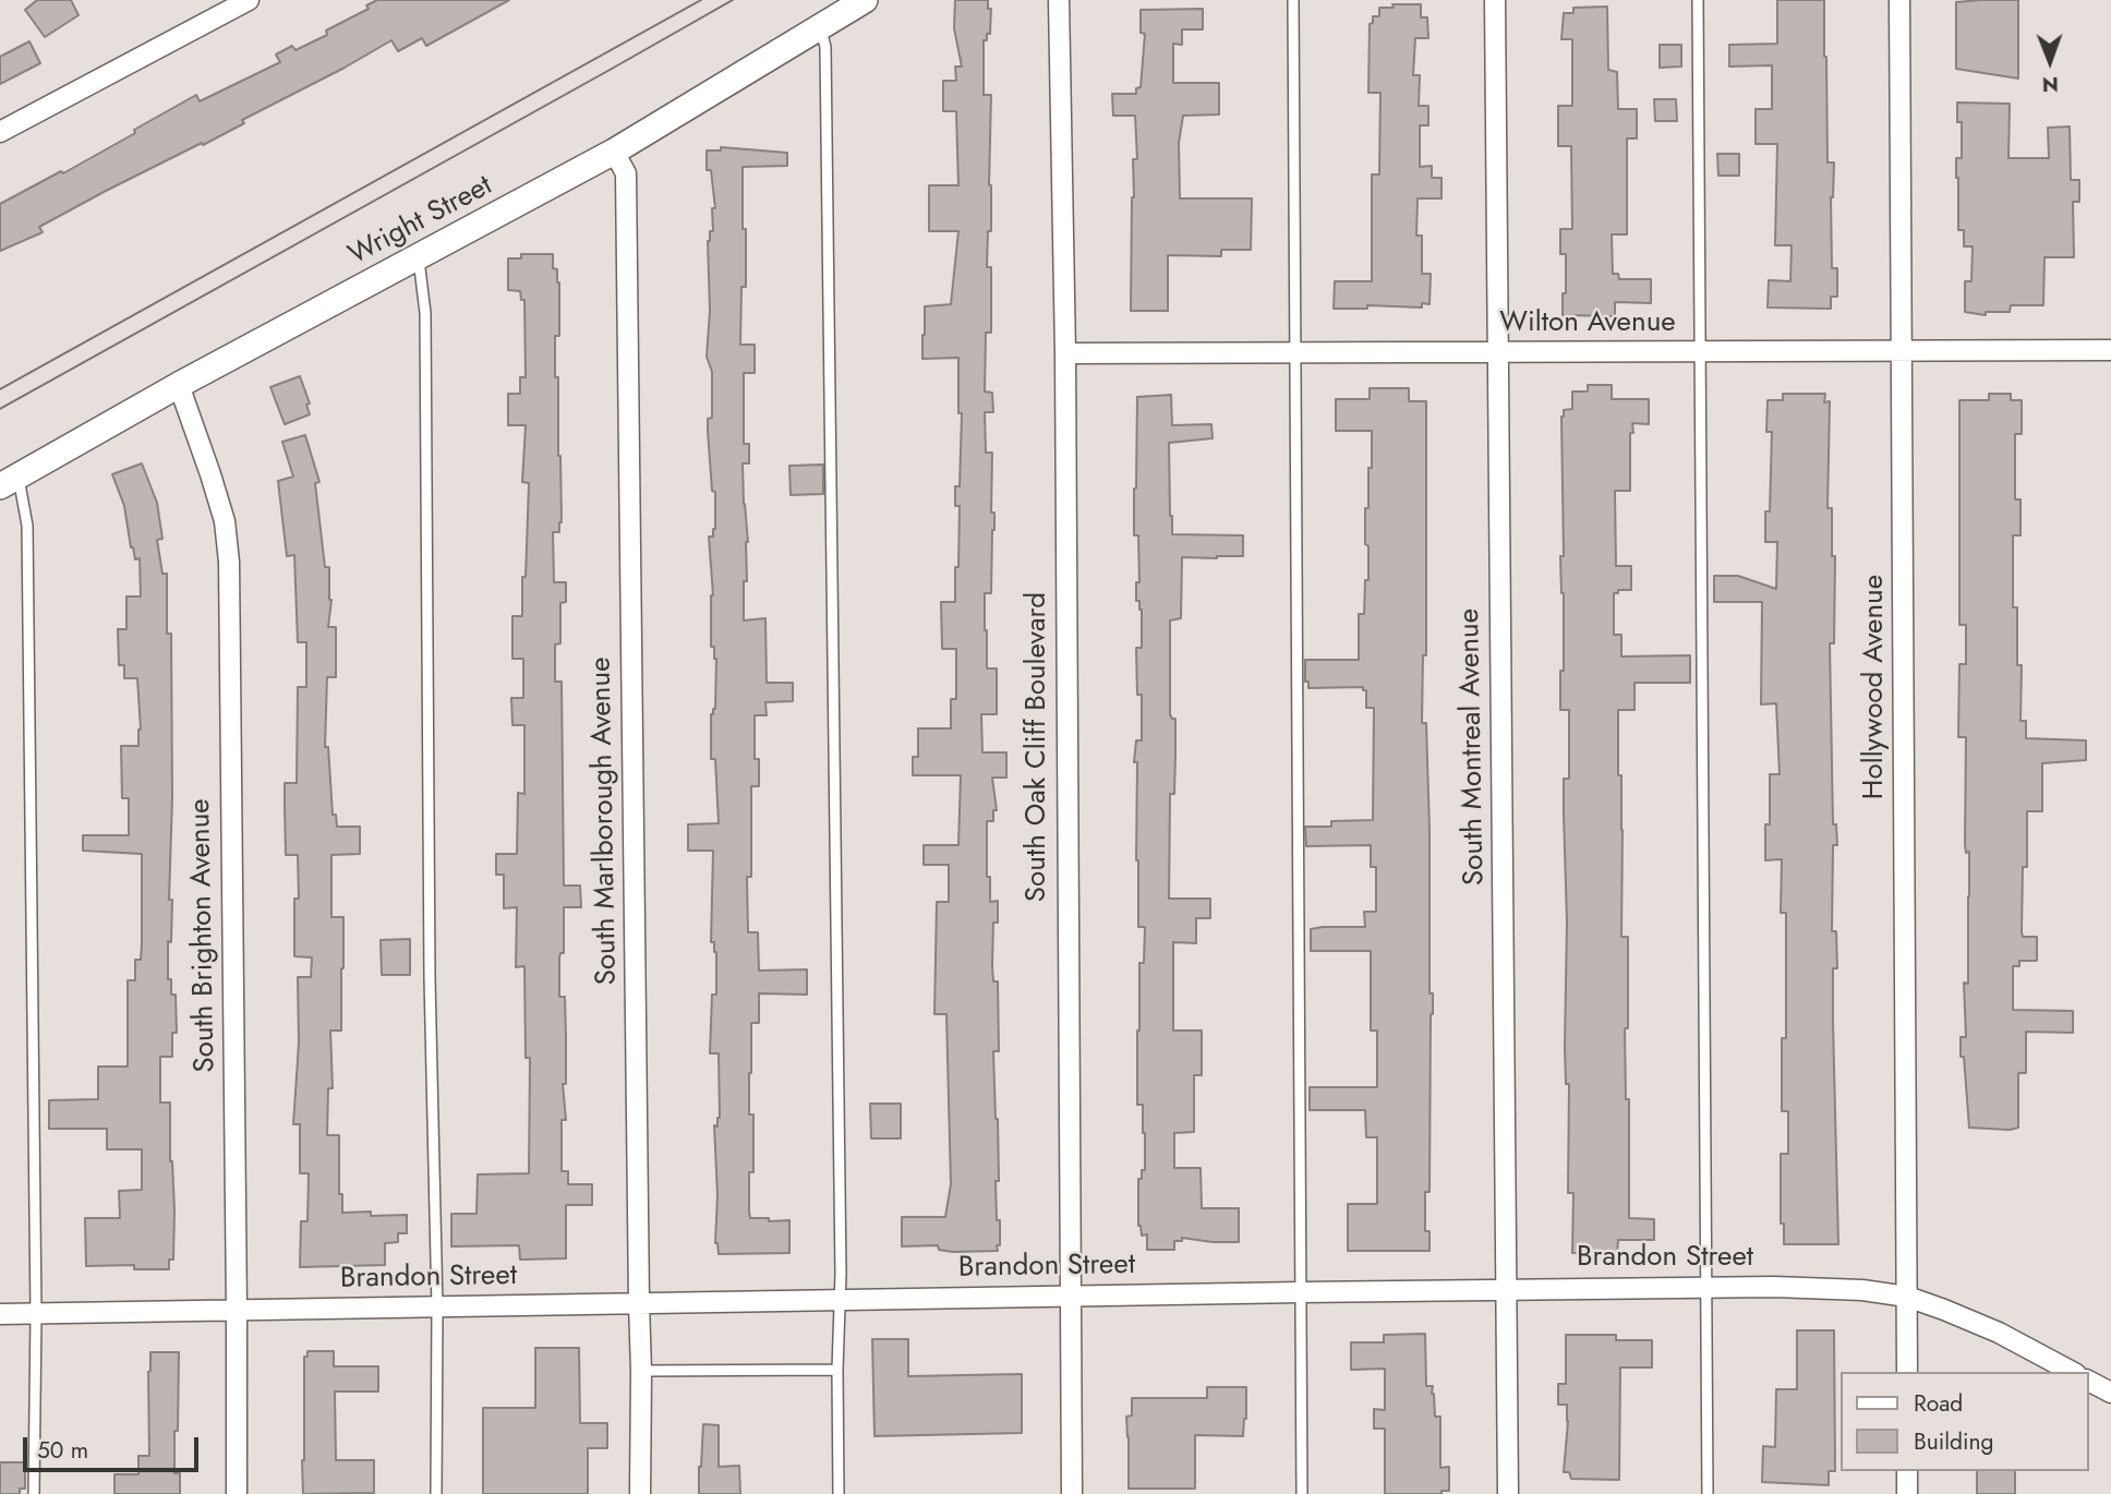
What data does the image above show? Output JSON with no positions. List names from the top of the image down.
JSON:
{
  "streets": {
    "street": [
      "Wright Street",
      "Wilton Avenue",
      "Hollywood Avenue",
      "South Oak Cliff Boulevard",
      "South Montreal Avenue",
      "South Marlborough Avenue",
      "South Brighton Avenue",
      "Brandon Street"
    ]
  },
  "crossings": [
    ["Wright Street", "South Marlborough Avenue"],
    ["Wright Street", "South Brighton Avenue"],
    ["Wilton Avenue", "Hollywood Avenue"],
    ["Wilton Avenue", "South Oak Cliff Boulevard"],
    ["Wilton Avenue", "South Montreal Avenue"],
    ["Hollywood Avenue", "Brandon Street"],
    ["South Oak Cliff Boulevard", "Brandon Street"],
    ["South Montreal Avenue", "Brandon Street"],
    ["South Marlborough Avenue", "Brandon Street"],
    ["South Brighton Avenue", "Brandon Street"]
  ],
  "legend": ["Road", "Building"],
  "scale_bar": "50 m",
  "north": "bottom"
}
